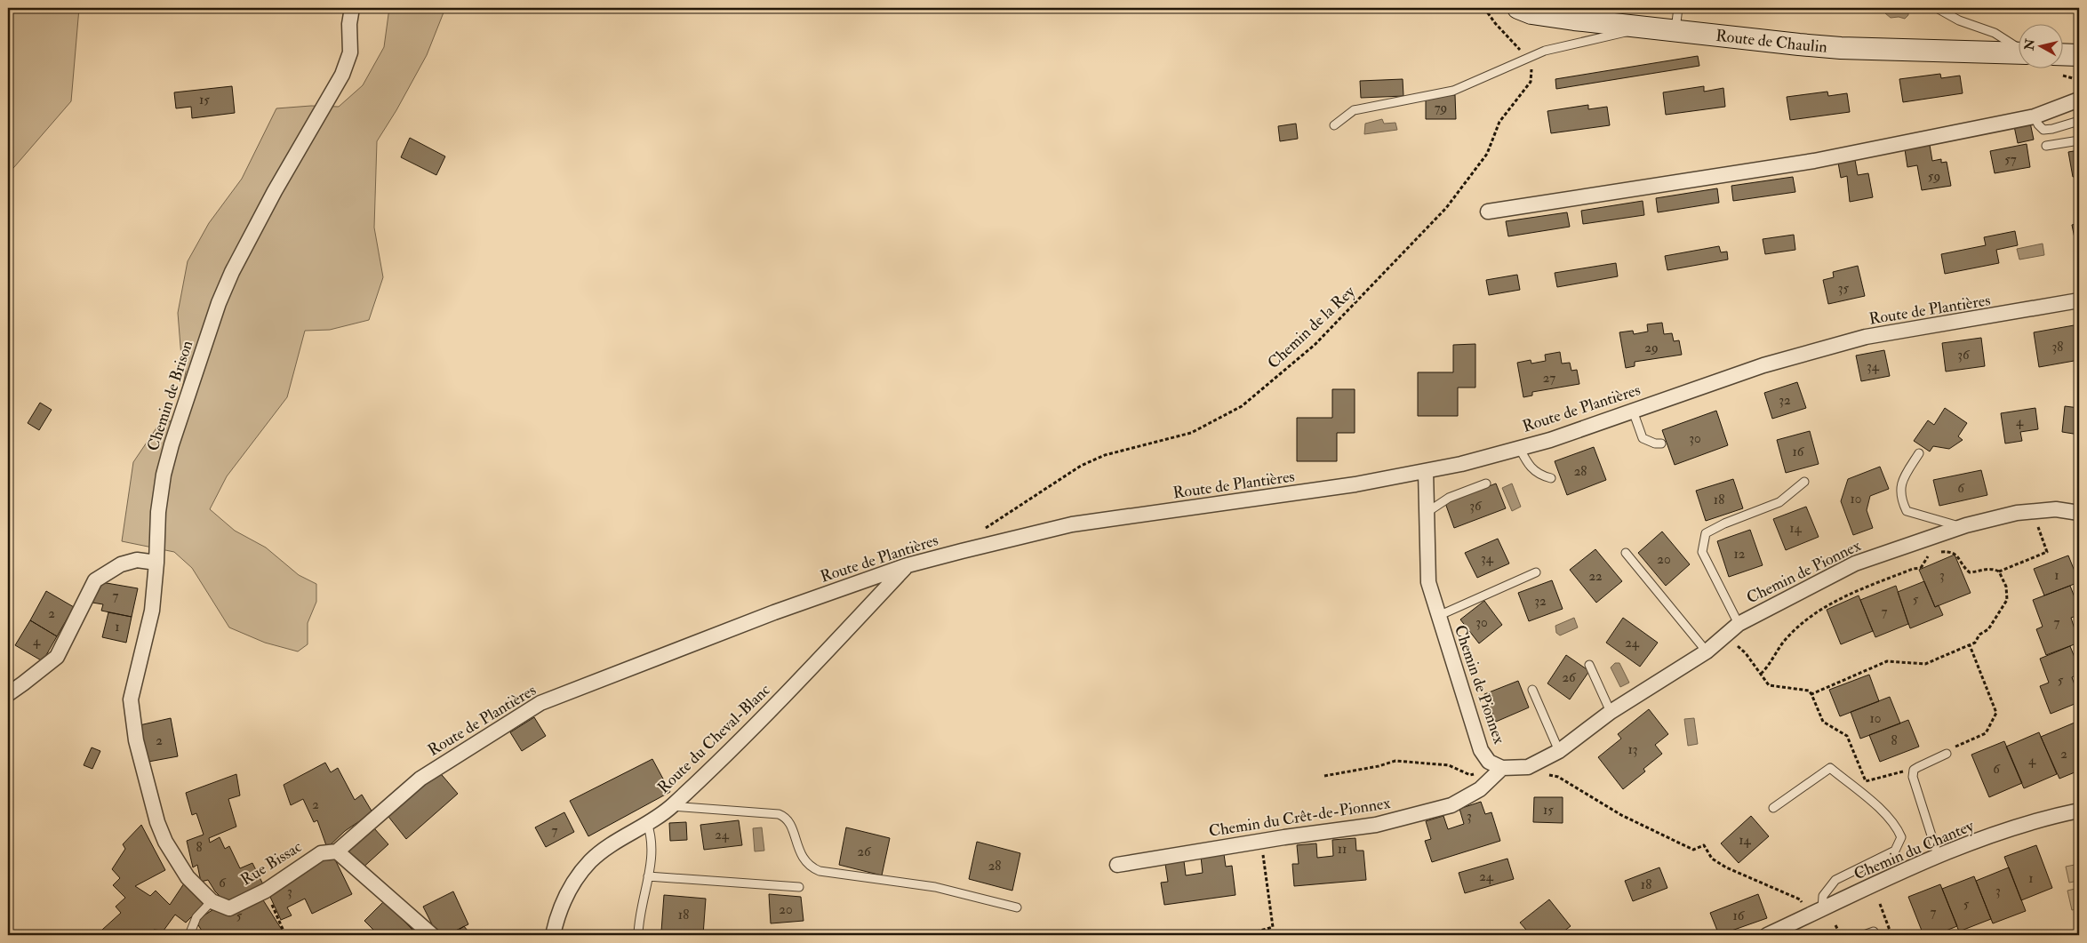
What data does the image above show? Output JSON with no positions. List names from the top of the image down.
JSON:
{
  "streets": {
    "street": [
      "Route de Chaulin",
      "Route de Plantières",
      "Chemin de Brison",
      "Chemin de Pionnex",
      "Route du Cheval-Blanc",
      "Chemin du Crêt-de-Pionnex",
      "Chemin du Chantey",
      "Rue Bissac"
    ],
    "path": ["Chemin de la Rey"]
  },
  "crossings": [
    ["Route de Plantières", "Chemin de Pionnex"],
    ["Route de Plantières", "Route du Cheval-Blanc"],
    ["Route de Plantières", "Rue Bissac"],
    ["Chemin de Brison", "Rue Bissac"],
    ["Chemin de Pionnex", "Chemin du Crêt-de-Pionnex"]
  ],
  "house_numbers": [
    "15",
    "79",
    "57",
    "59",
    "35",
    "38",
    "29",
    "36",
    "34",
    "27",
    "32",
    "4",
    "30",
    "16",
    "28",
    "6",
    "10",
    "18",
    "36",
    "14",
    "12",
    "34",
    "20",
    "3",
    "1",
    "22",
    "7",
    "5",
    "32",
    "7",
    "2",
    "30",
    "7",
    "1",
    "4",
    "24",
    "26",
    "5",
    "10",
    "2",
    "8",
    "13",
    "2",
    "4",
    "6",
    "2",
    "15",
    "3",
    "7",
    "24",
    "14",
    "8",
    "11",
    "26",
    "28",
    "24",
    "1",
    "6",
    "18",
    "3",
    "3",
    "5",
    "20",
    "7",
    "18",
    "5",
    "16"
  ],
  "north": "left"
}
